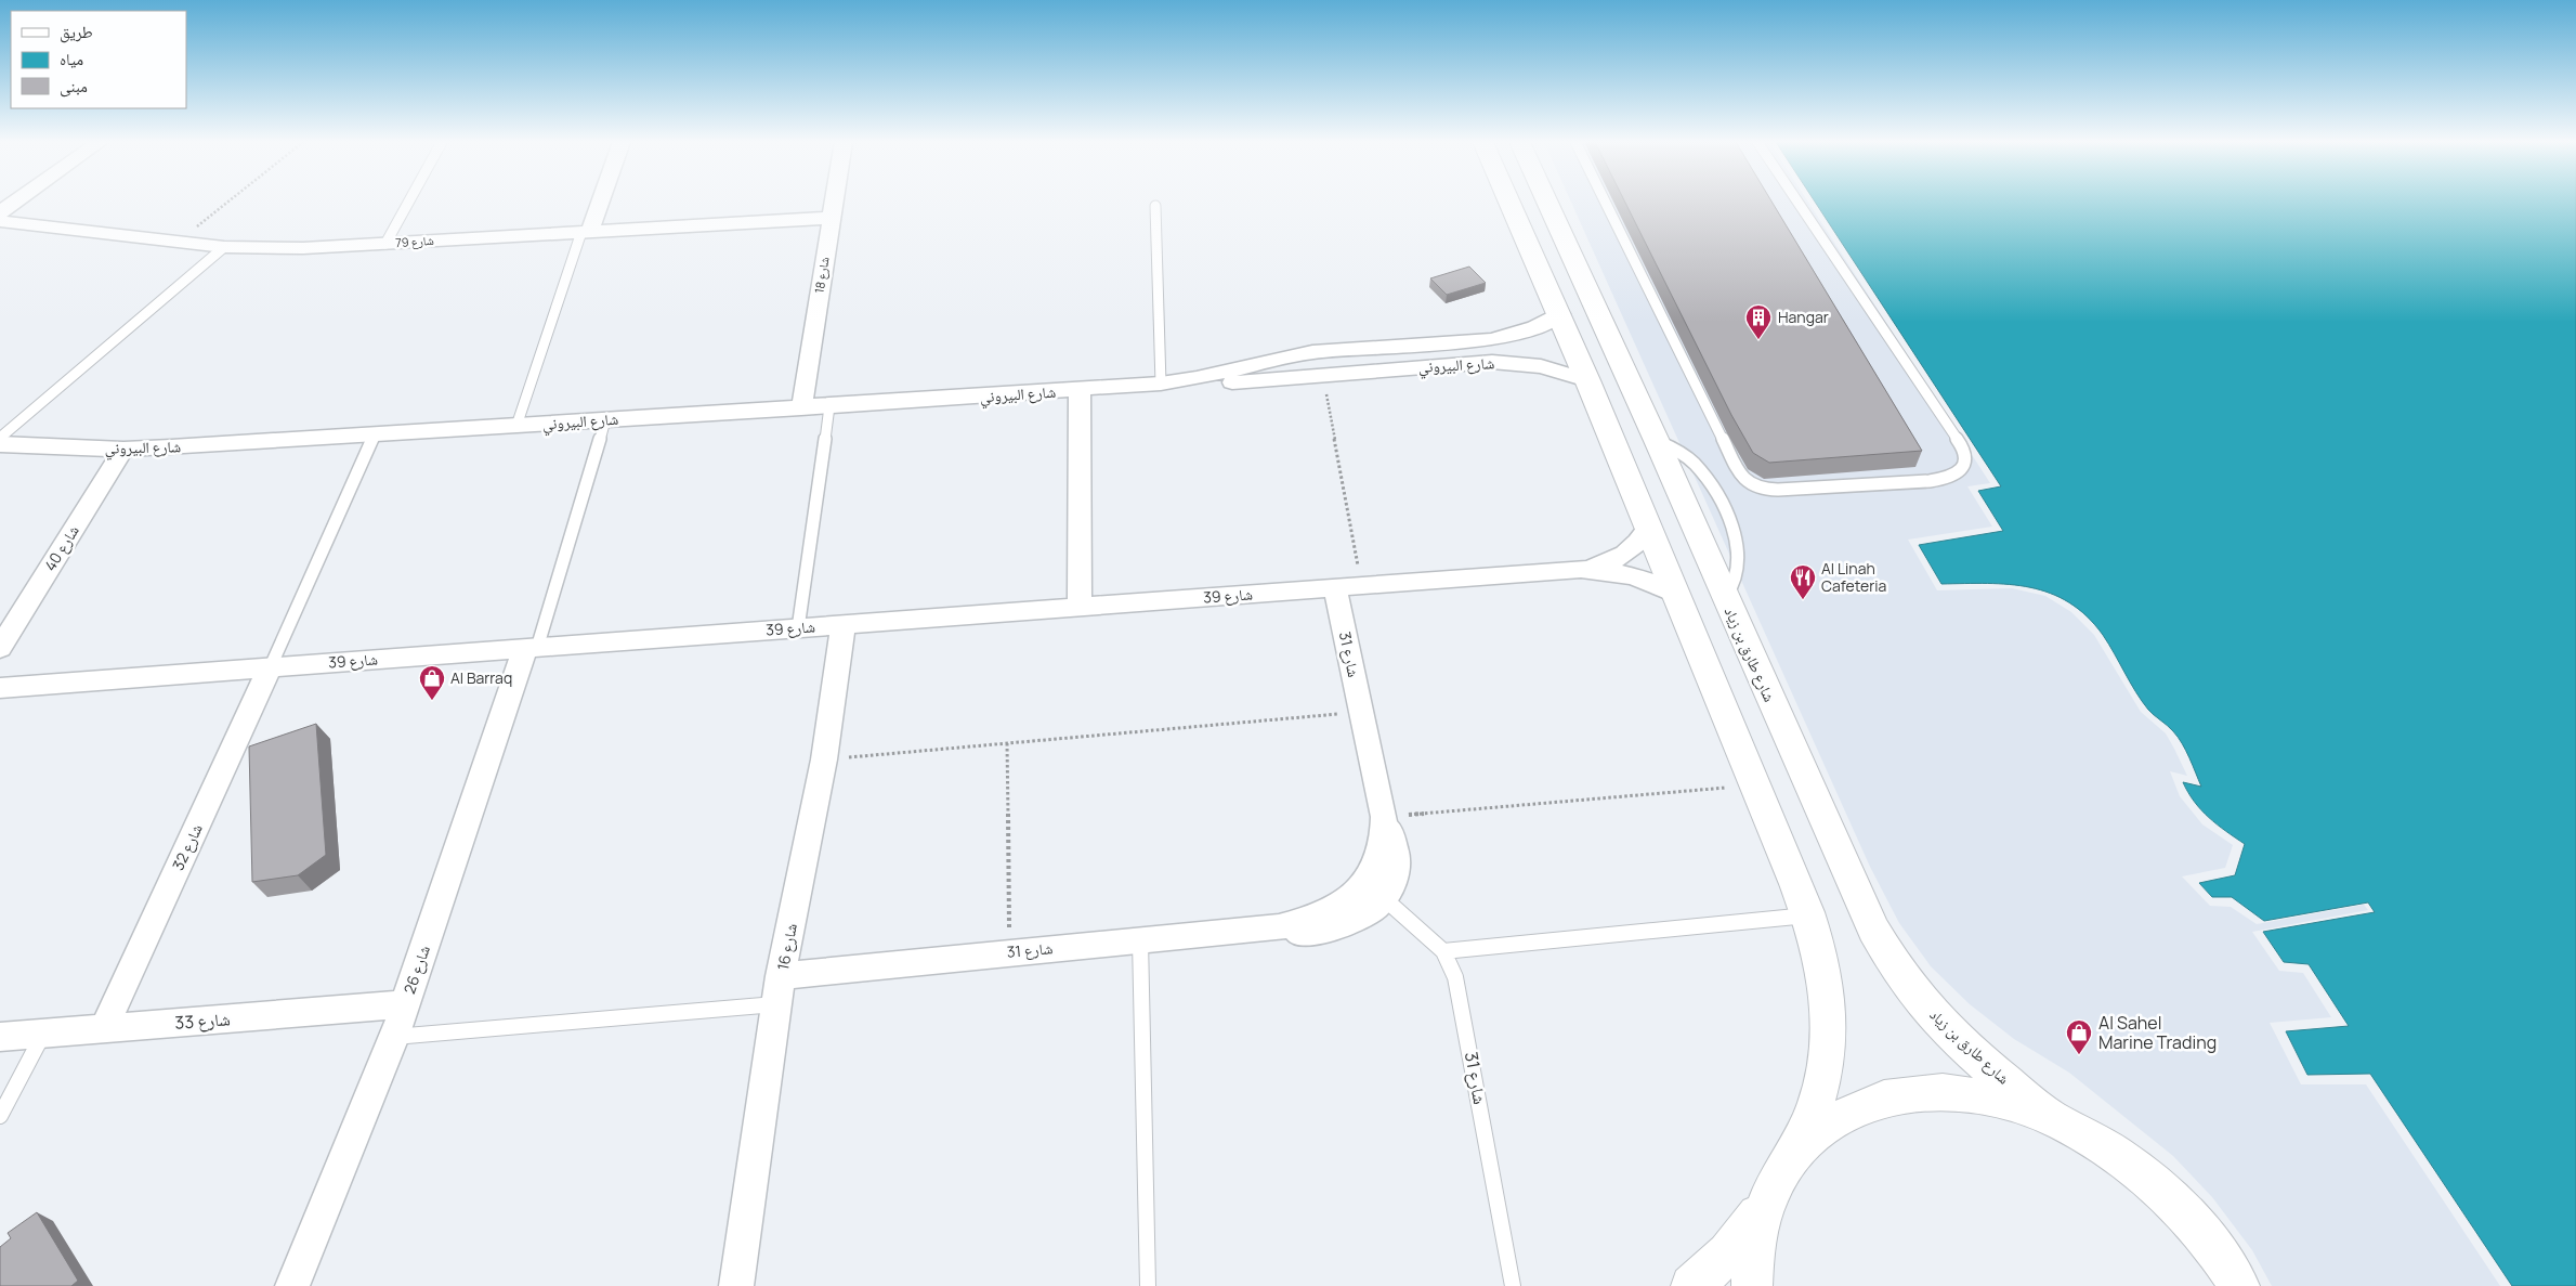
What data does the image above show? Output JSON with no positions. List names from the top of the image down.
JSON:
{
  "streets": {
    "main road": ["شارع طارق بن زياد"],
    "street": [
      "شارع 79",
      "شارع 18",
      "شارع البيروني",
      "شارع 40",
      "شارع 39",
      "شارع 31",
      "شارع 32",
      "شارع 16",
      "شارع 26",
      "شارع 33"
    ]
  },
  "crossings": [
    ["شارع 79", "شارع 18"],
    ["شارع 18", "شارع البيروني"],
    ["شارع البيروني", "شارع 40"],
    ["شارع 39", "شارع 31"],
    ["شارع 39", "شارع 32"],
    ["شارع 39", "شارع 16"],
    ["شارع 39", "شارع 26"],
    ["شارع 31", "شارع 16"],
    ["شارع 32", "شارع 33"],
    ["شارع 26", "شارع 33"]
  ],
  "places": {
    "building": ["Hangar"],
    "restaurant": ["Al Linah Cafeteria"],
    "shop": ["Al Barraq", "Al Sahel Marine Trading"]
  },
  "legend": ["طريق", "مياه", "مبنى"]
}
